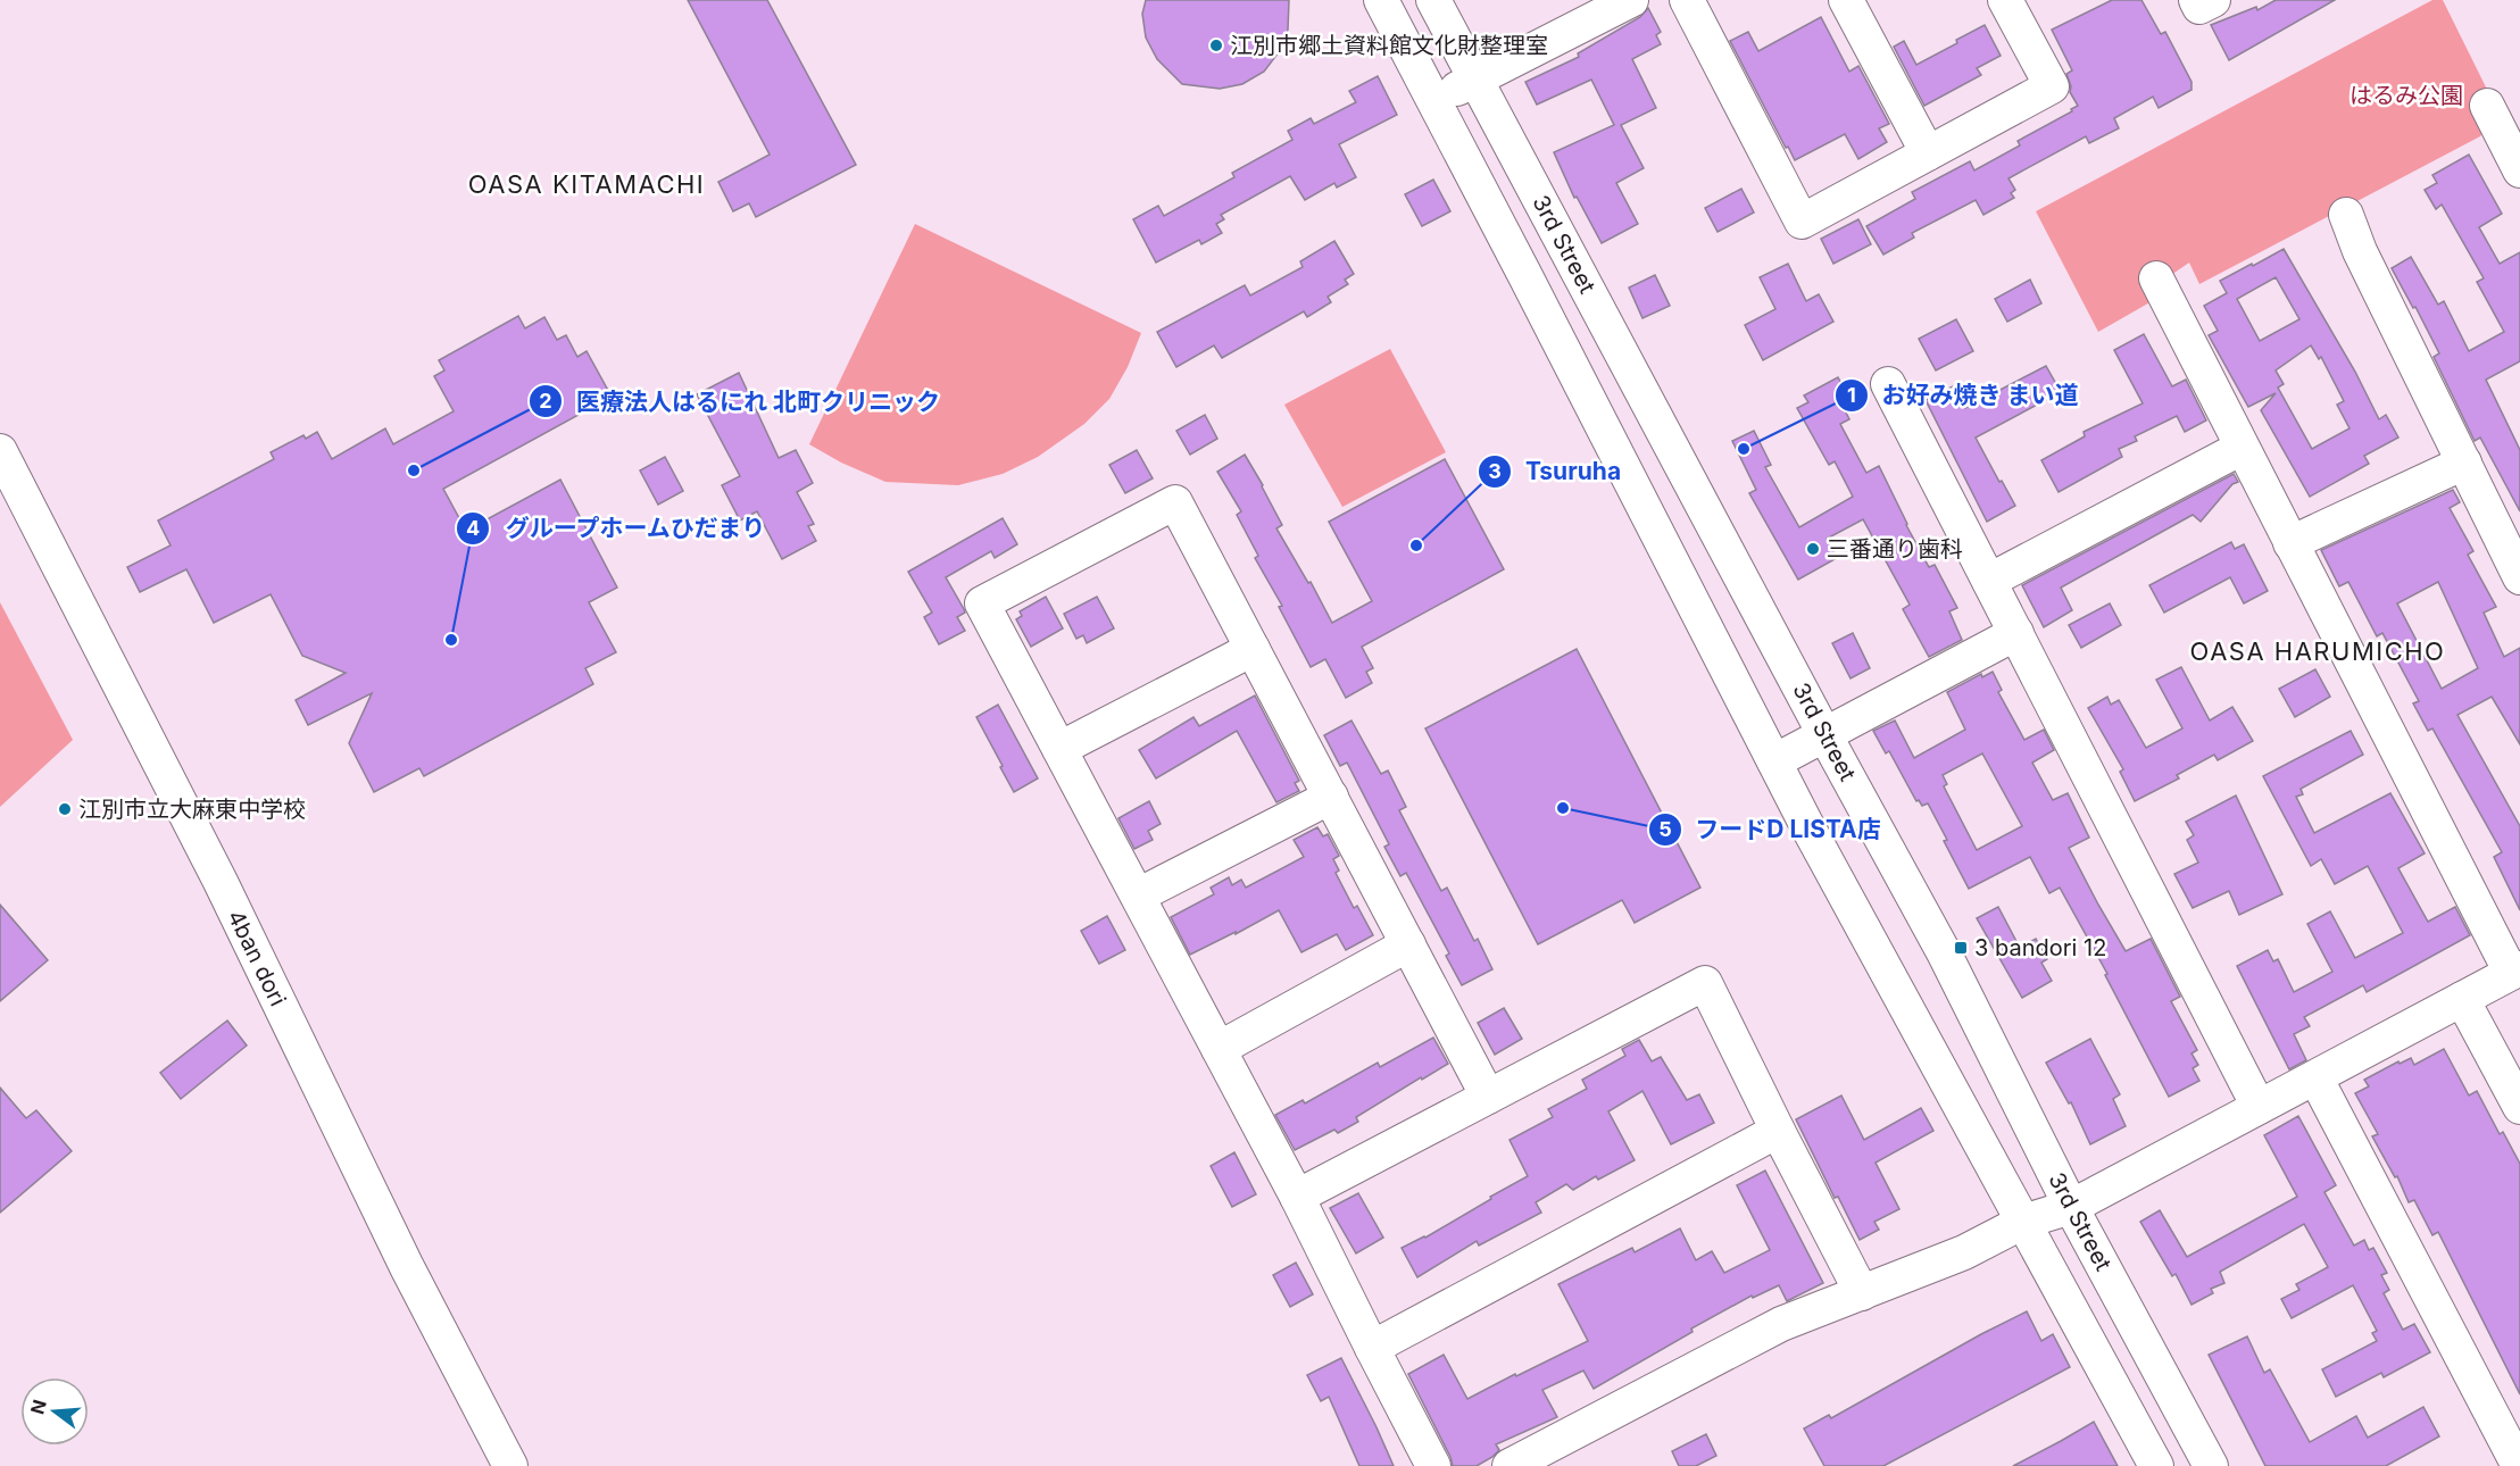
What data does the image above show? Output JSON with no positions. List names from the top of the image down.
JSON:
{
  "streets": {
    "street": ["3rd Street", "4ban dori"]
  },
  "districts": ["OASA KITAMACHI", "OASA HARUMICHO"],
  "parks": ["はるみ公園"],
  "places": {
    "other": [
      "江別市郷土資料館文化財整理室",
      "お好み焼き まい道",
      "医療法人はるにれ 北町クリニック",
      "Tsuruha",
      "三番通り歯科",
      "グループホームひだまり",
      "フードD LISTA店",
      "江別市立大麻東中学校"
    ],
    "transit": ["3 bandori 12"]
  },
  "north": "left"
}
